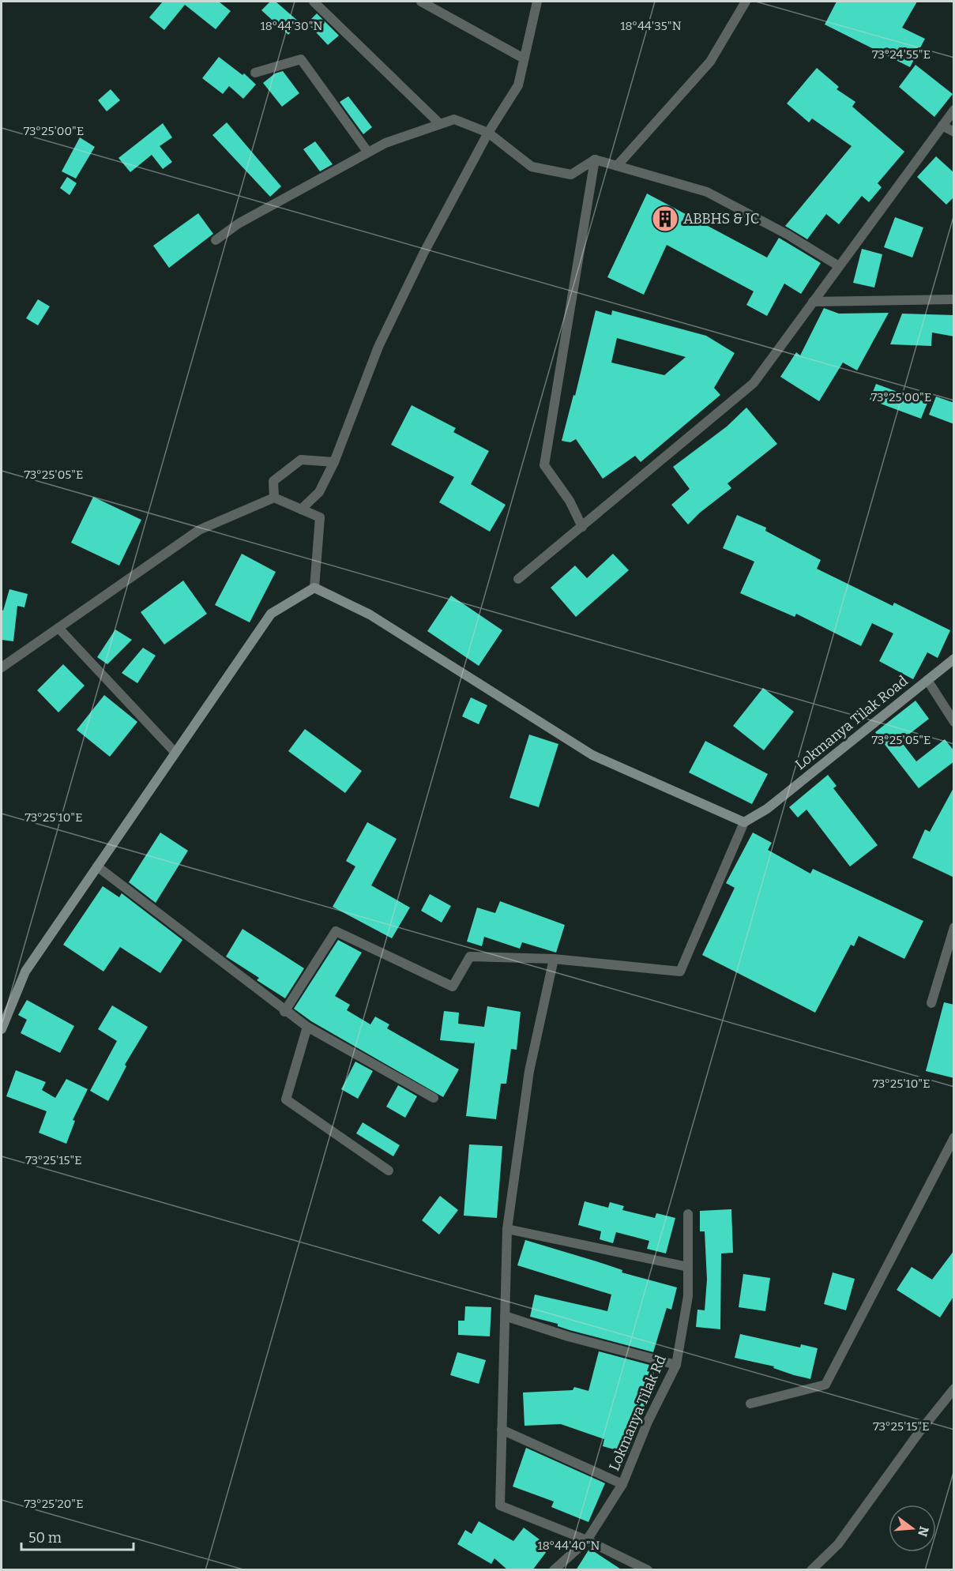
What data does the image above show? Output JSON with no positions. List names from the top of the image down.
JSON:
{
  "streets": {
    "main road": ["Lokmanya Tilak Road"],
    "street": ["Lokmanya Tilak Rd"]
  },
  "places": {
    "building": ["ABBHS & JC"]
  },
  "scale_bar": "50 m",
  "north": "right",
  "coordinates": [
    "18°44'30\"N",
    "18°44'35\"N",
    "73°24'55\"E",
    "73°25'00\"E",
    "73°25'05\"E",
    "73°25'10\"E",
    "73°25'15\"E",
    "73°25'20\"E",
    "18°44'40\"N"
  ]
}
